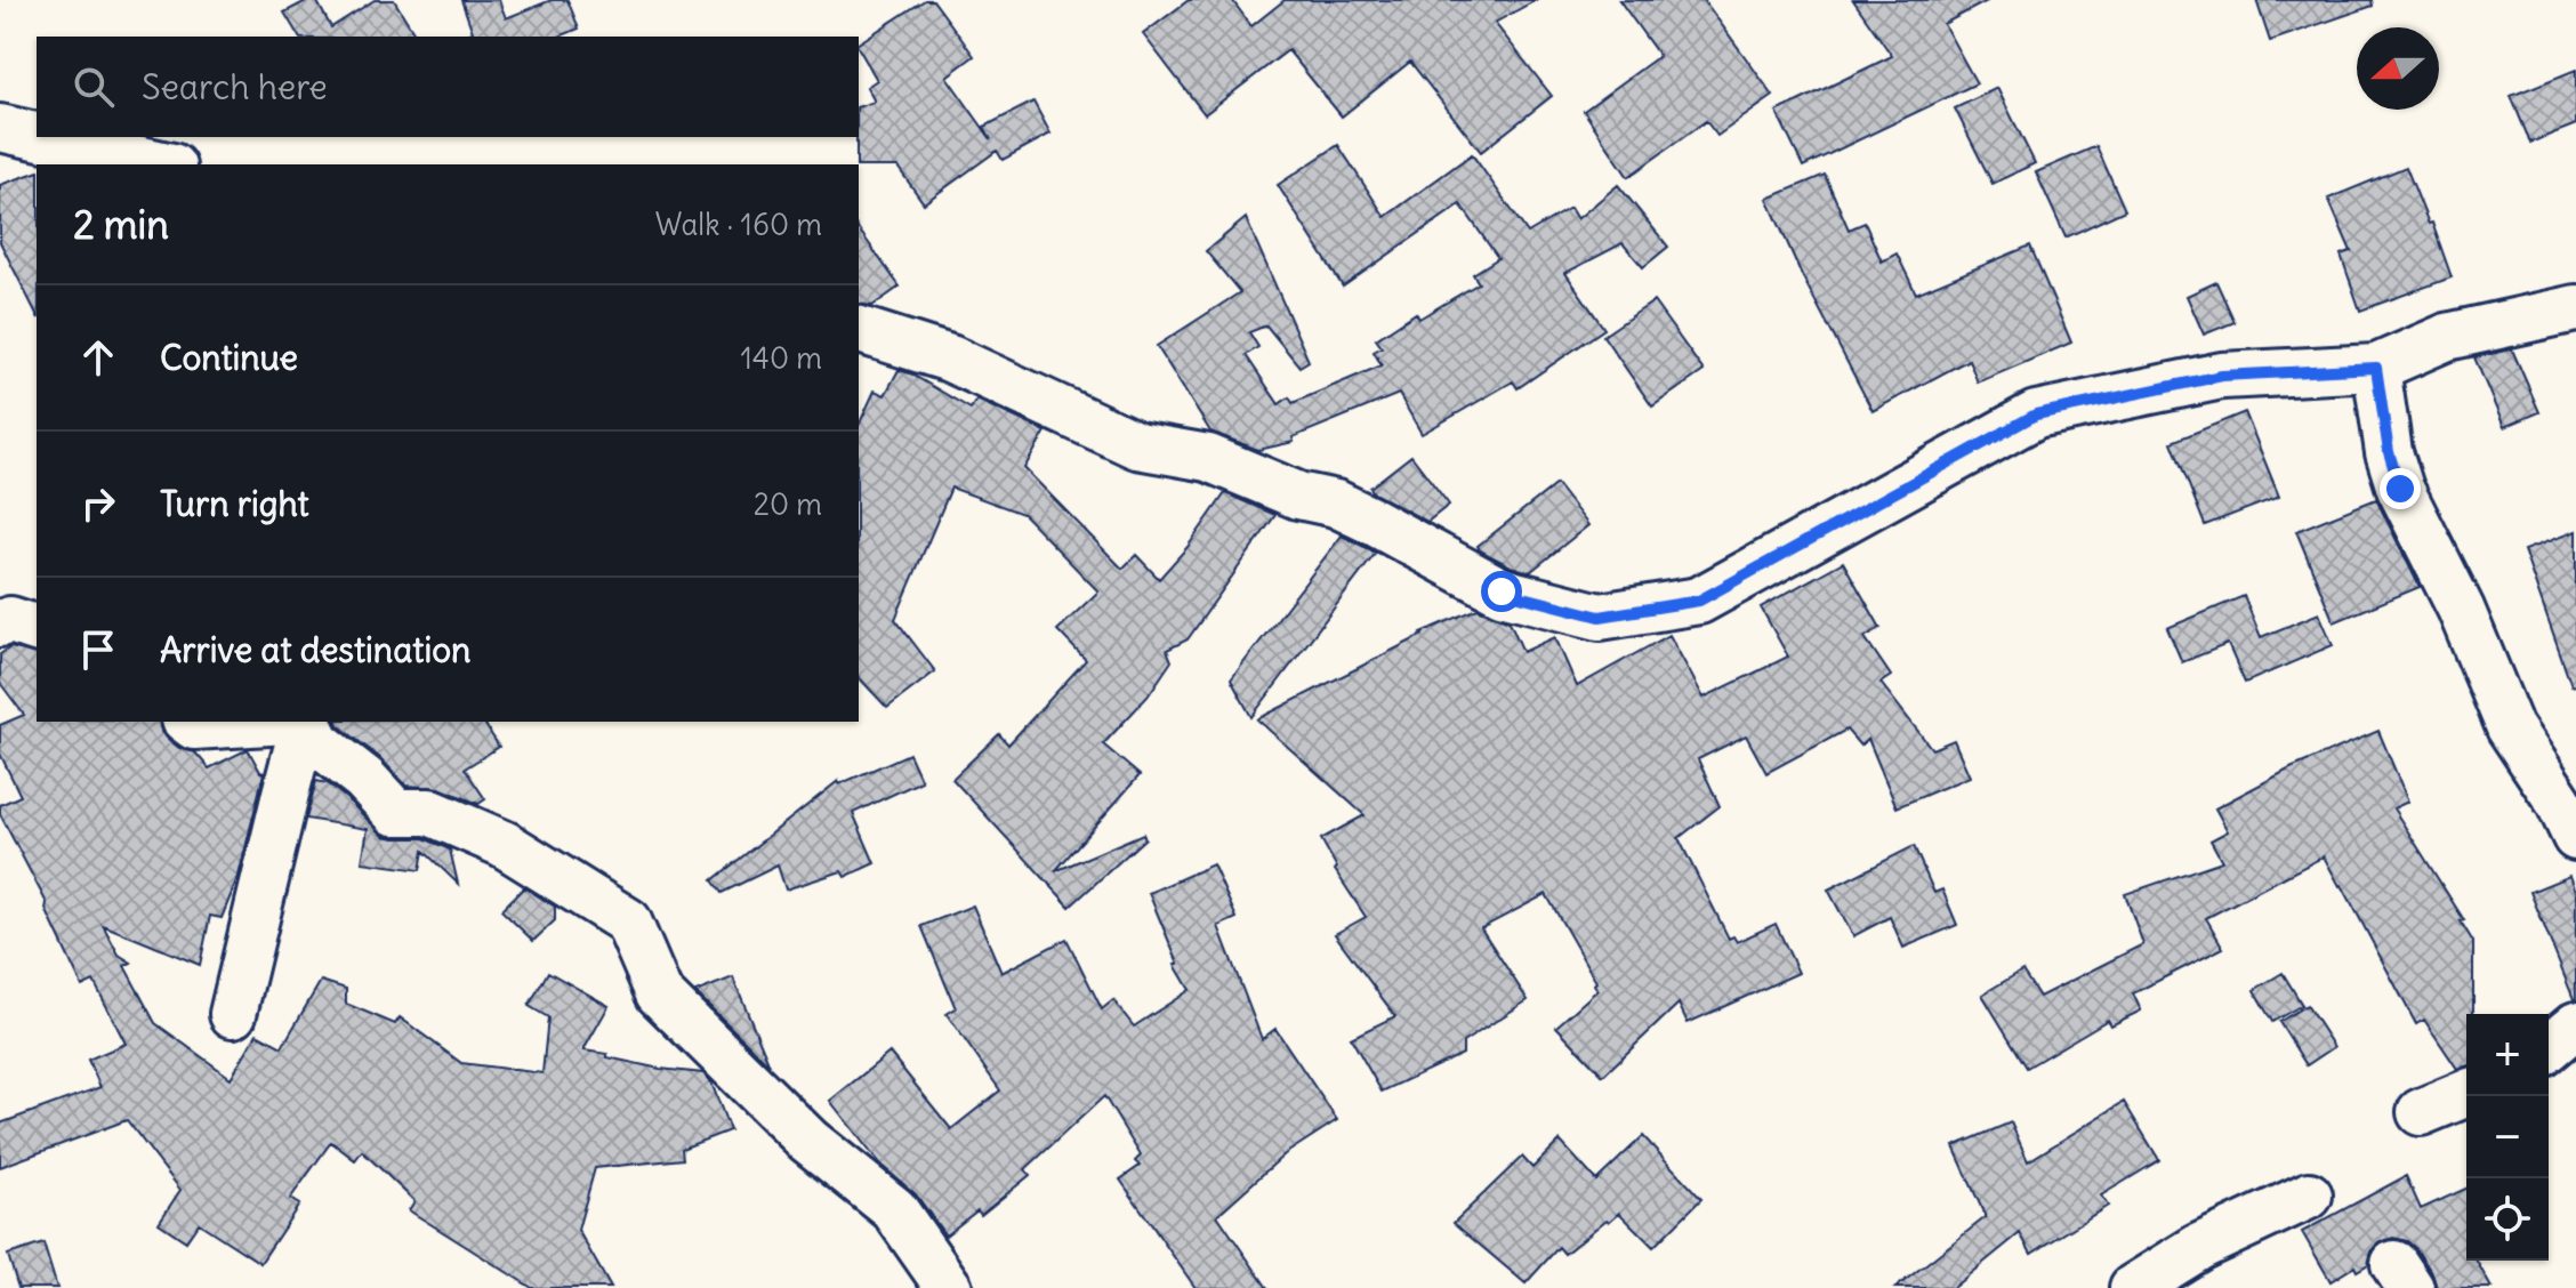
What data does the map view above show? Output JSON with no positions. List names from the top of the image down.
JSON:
{
  "north": "left",
  "page": {
    "search": "Search here",
    "heading": ["2 min", "Walk · 160 m"],
    "list": [
      ["Continue", "140 m"],
      ["Turn right", "20 m"],
      "Arrive at destination"
    ],
    "map_buttons": ["+", "−"]
  }
}
